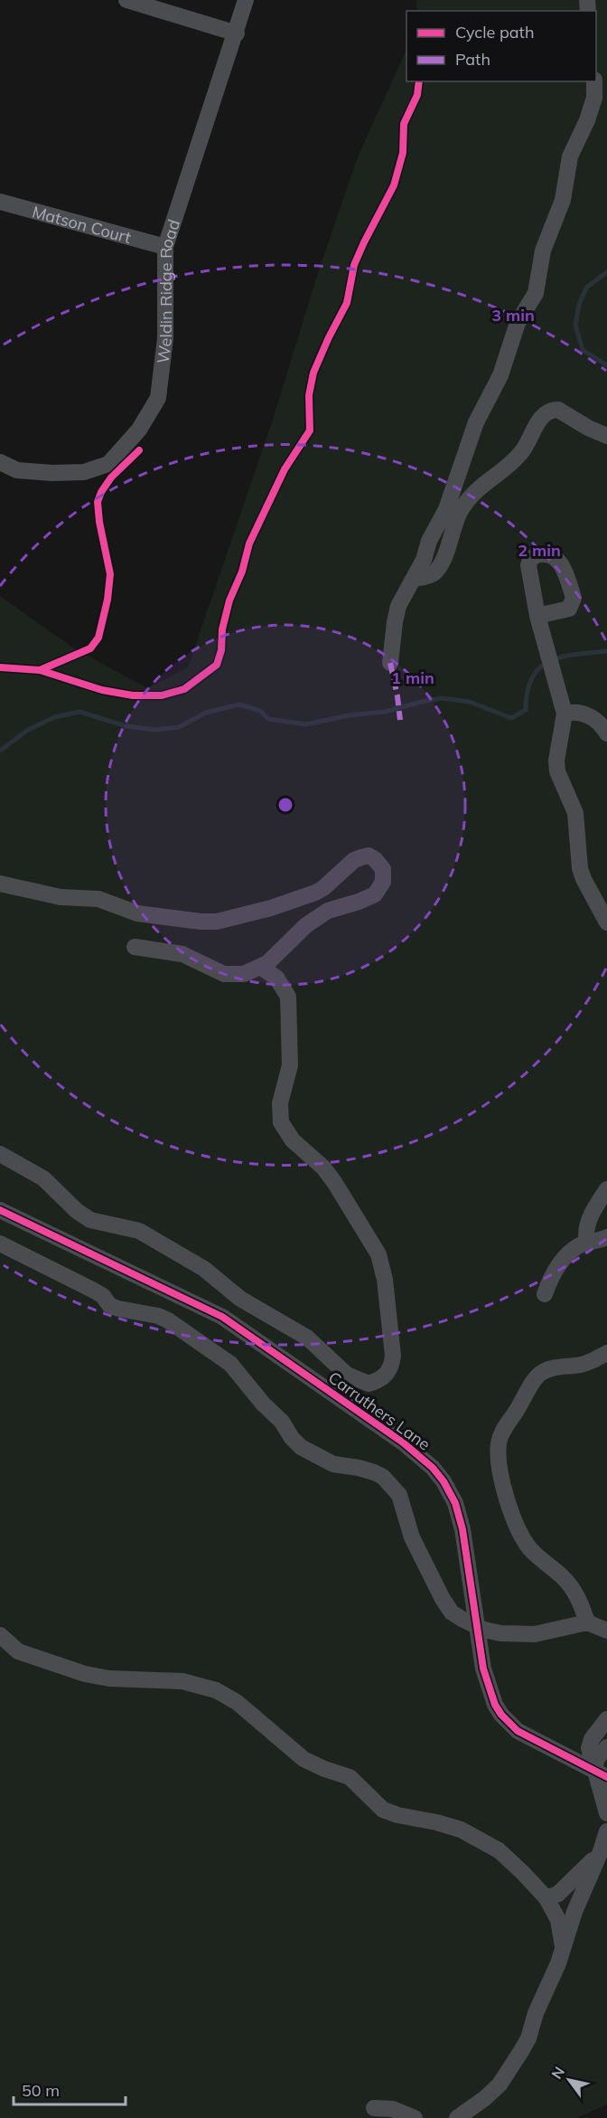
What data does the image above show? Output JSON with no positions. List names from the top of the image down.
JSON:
{
  "streets": {
    "street": ["Matson Court", "Weldin Ridge Road", "Carruthers Lane"]
  },
  "crossings": [
    ["Matson Court", "Weldin Ridge Road"]
  ],
  "legend": ["Cycle path", "Path"],
  "scale_bar": "50 m",
  "north": "top left",
  "rings": ["3 min", "2 min", "1 min"]
}
